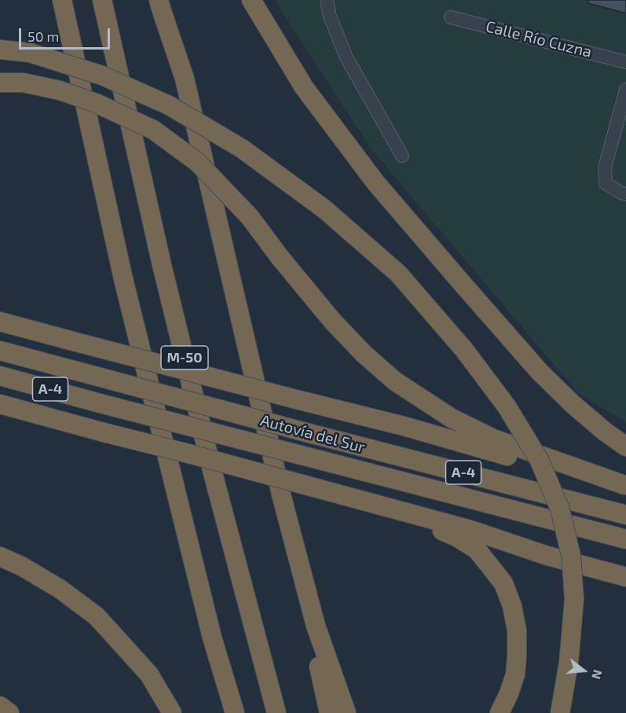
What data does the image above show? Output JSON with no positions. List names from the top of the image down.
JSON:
{
  "streets": {
    "highway": ["M-50", "A-4", "Autovía del Sur"],
    "street": ["Calle Río Cuzna"]
  },
  "scale_bar": "50 m",
  "north": "right"
}
